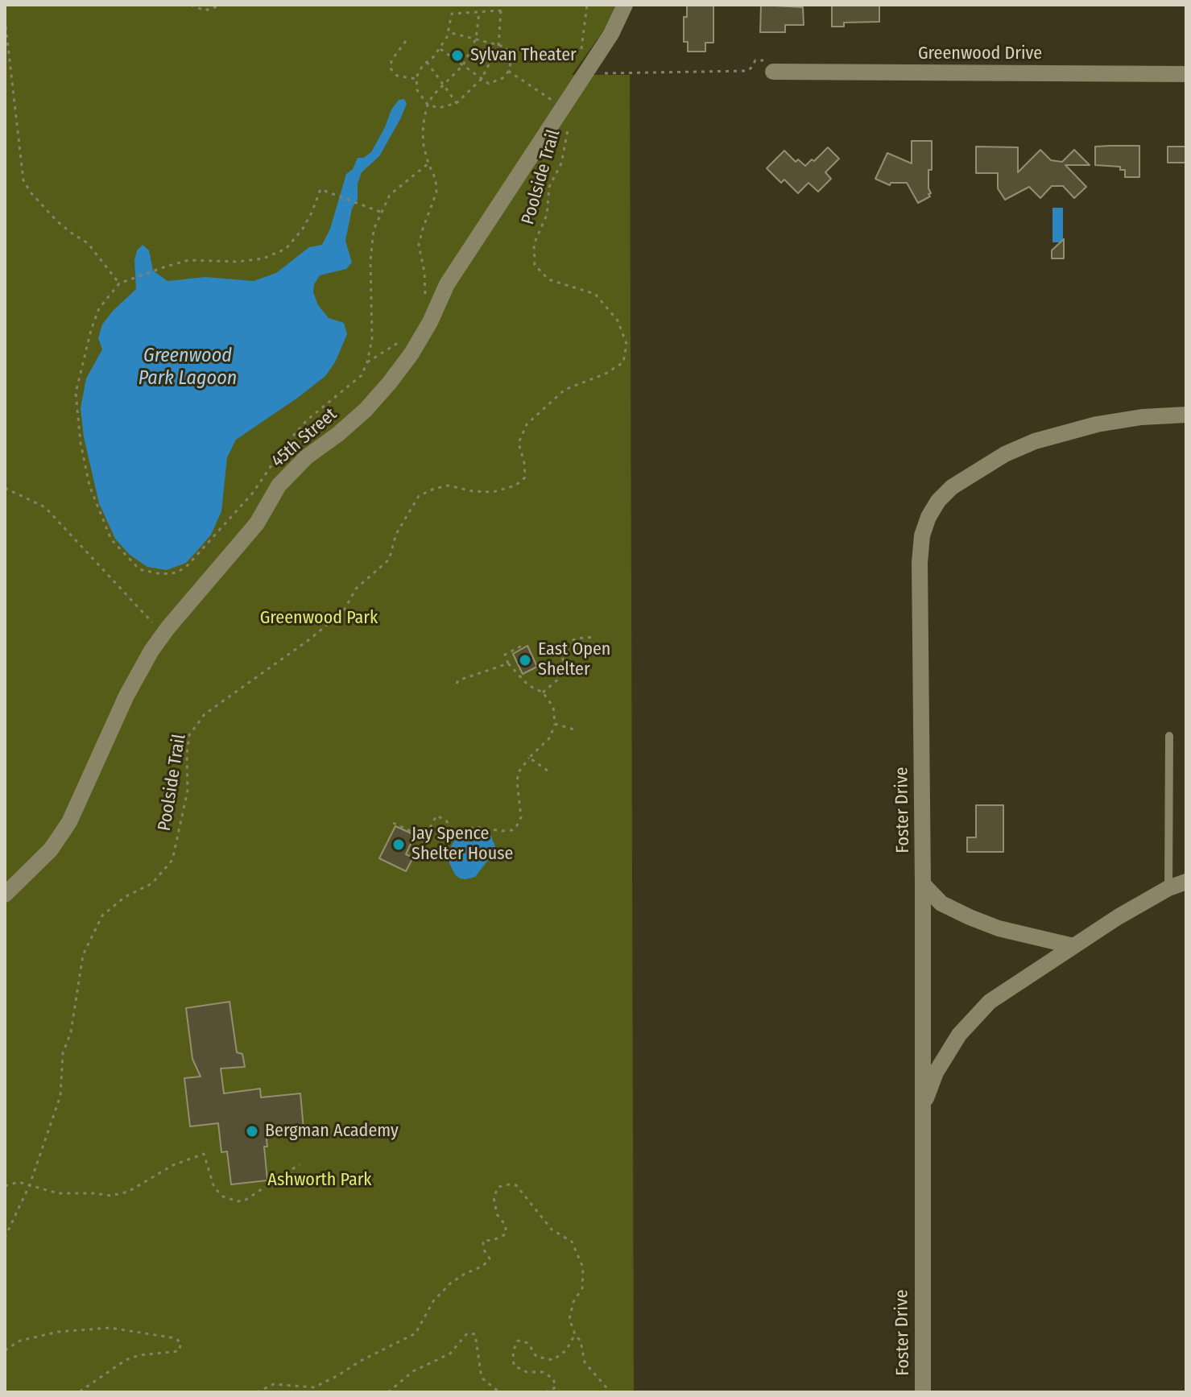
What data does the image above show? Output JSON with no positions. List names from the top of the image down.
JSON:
{
  "streets": {
    "street": ["Greenwood Drive", "45th Street", "Foster Drive"],
    "path": ["Poolside Trail"]
  },
  "water": ["Greenwood Park Lagoon"],
  "parks": ["Greenwood Park", "Ashworth Park"],
  "places": [
    "Sylvan Theater",
    "East Open Shelter",
    "Jay Spence Shelter House",
    "Bergman Academy"
  ]
}
